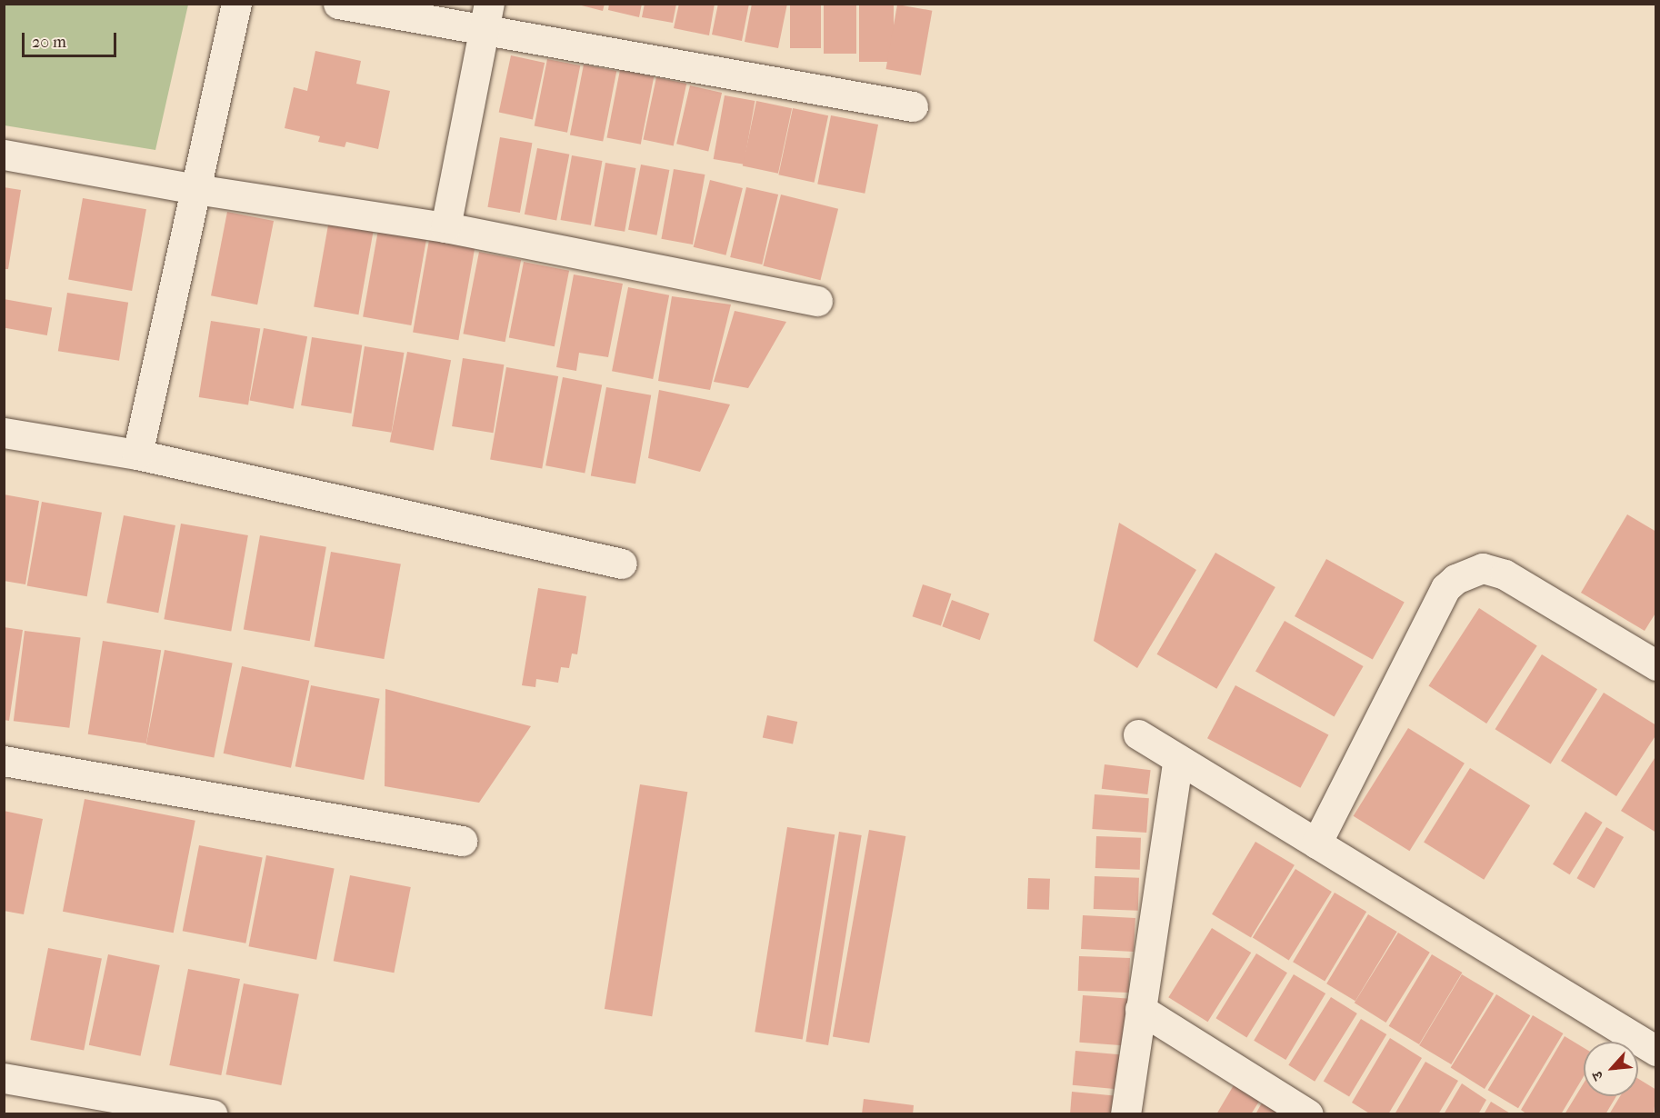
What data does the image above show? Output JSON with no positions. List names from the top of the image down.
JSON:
{
  "scale_bar": "20 m",
  "north": "bottom left"
}
